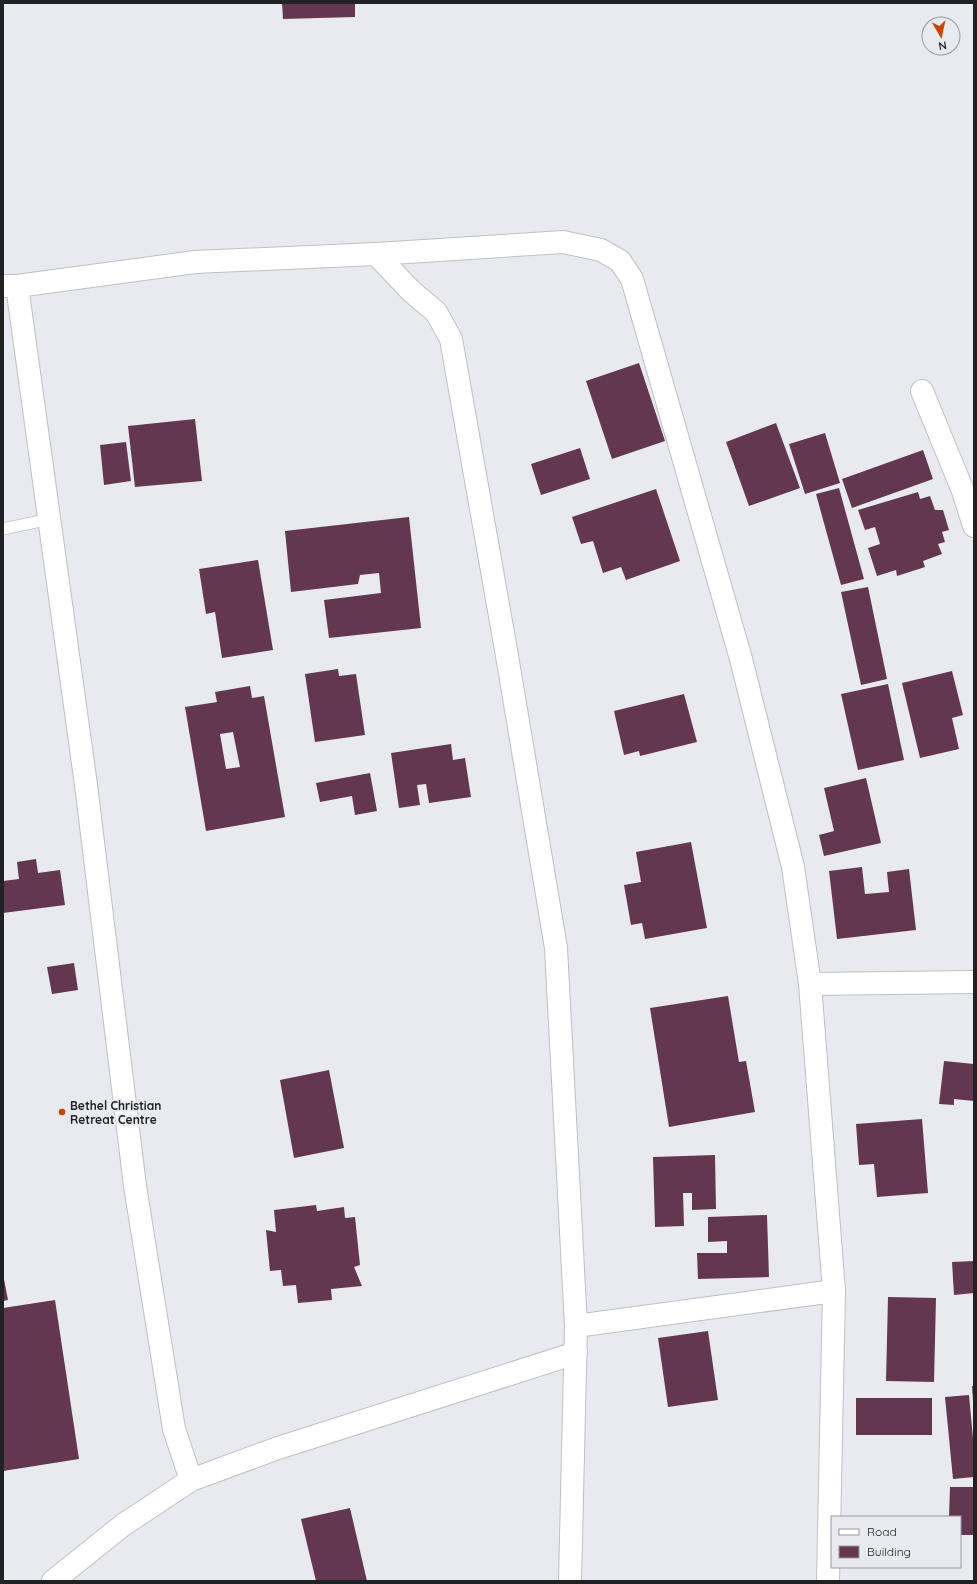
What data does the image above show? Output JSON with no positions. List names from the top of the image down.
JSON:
{
  "places": ["Bethel Christian Retreat Centre"],
  "legend": ["Road", "Building"],
  "north": "bottom"
}
